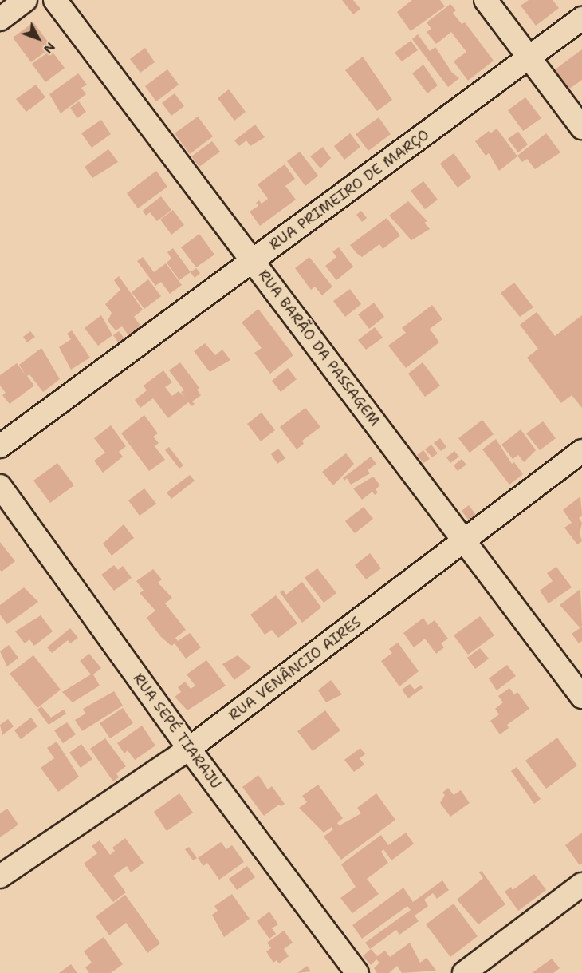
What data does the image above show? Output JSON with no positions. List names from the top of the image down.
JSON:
{
  "streets": {
    "street": [
      "RUA PRIMEIRO DE MARÇO",
      "RUA BARÃO DA PASSAGEM",
      "RUA VENÂNCIO AIRES",
      "RUA SEPÉ TIARAJU"
    ]
  },
  "crossings": [
    ["RUA PRIMEIRO DE MARÇO", "RUA BARÃO DA PASSAGEM"],
    ["RUA BARÃO DA PASSAGEM", "RUA VENÂNCIO AIRES"],
    ["RUA VENÂNCIO AIRES", "RUA SEPÉ TIARAJU"]
  ],
  "north": "bottom right"
}
